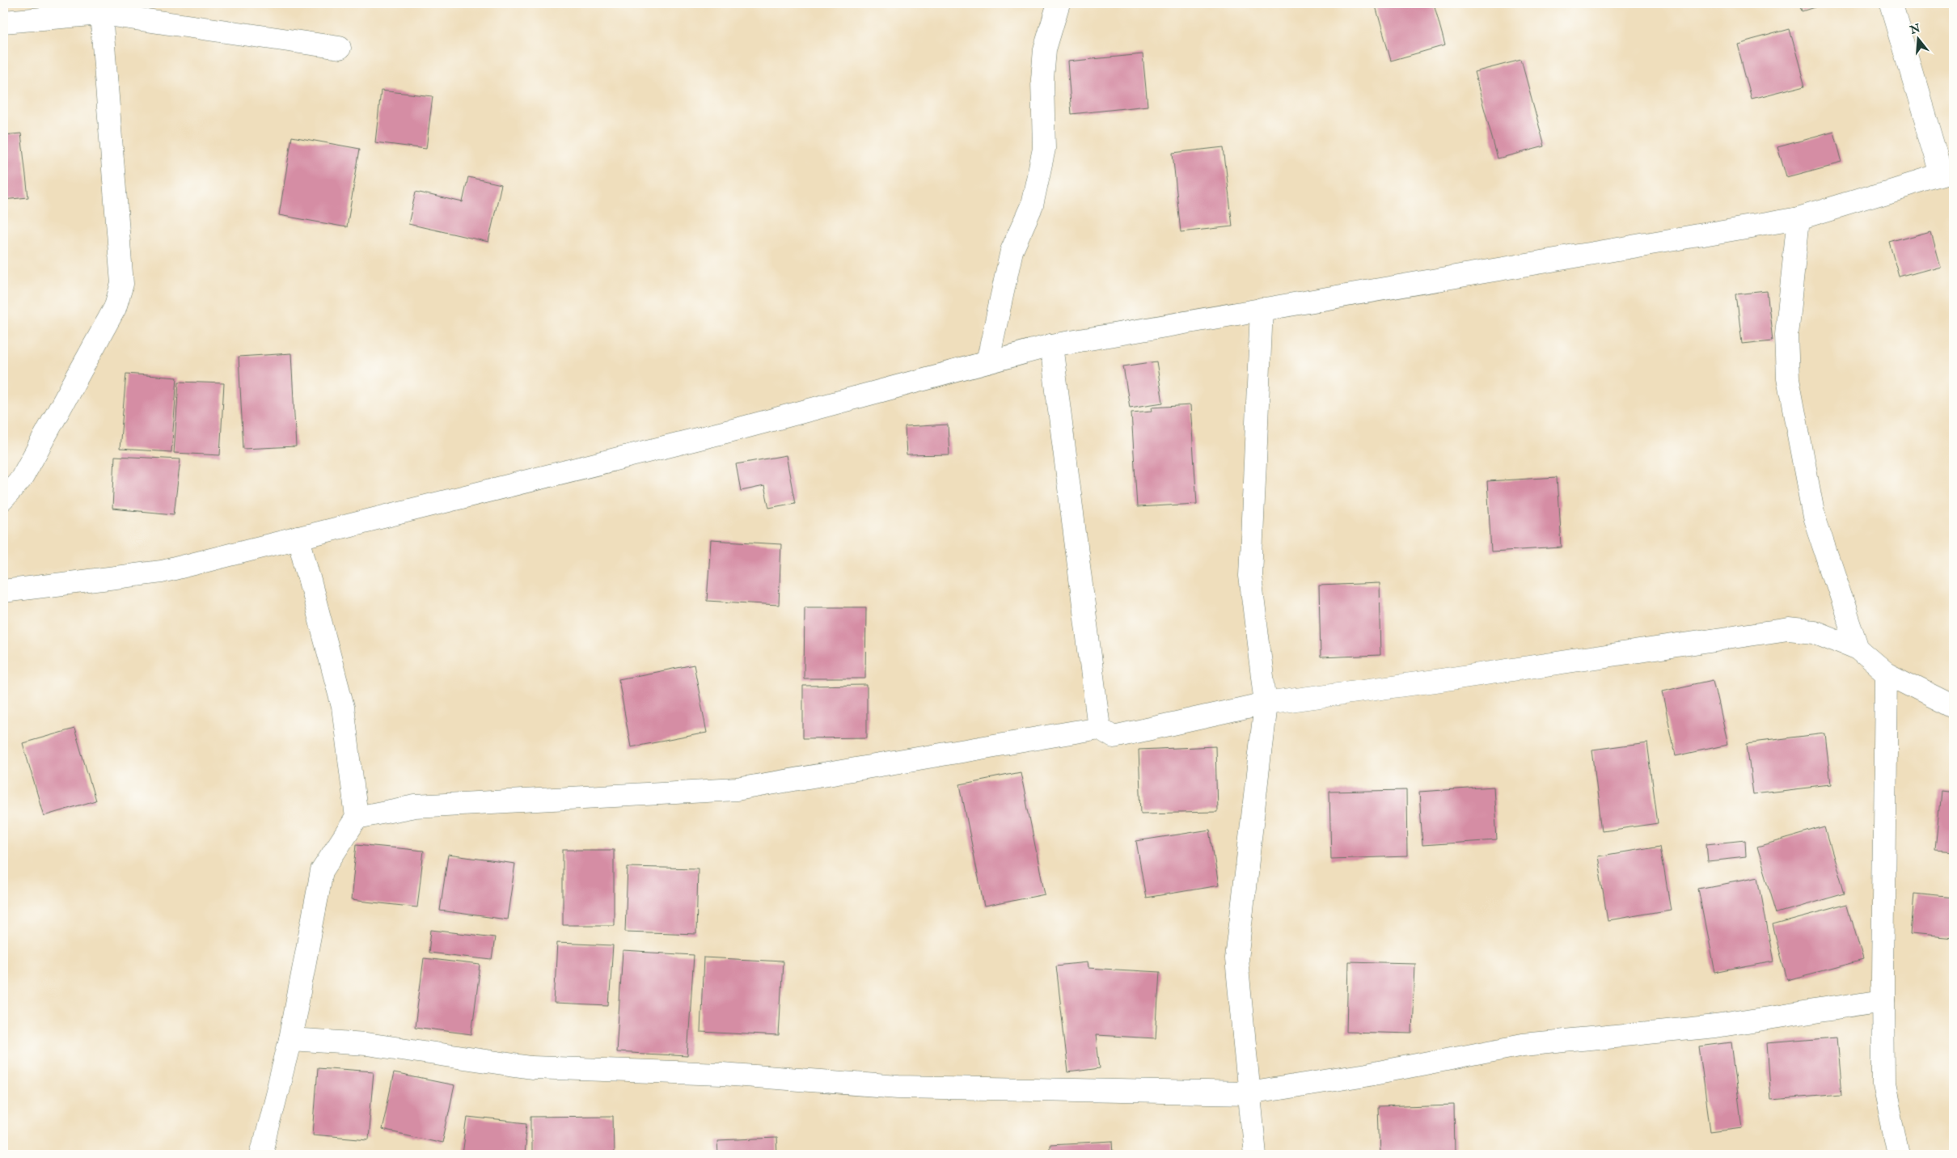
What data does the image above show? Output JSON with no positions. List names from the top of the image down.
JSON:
{
  "north": "top"
}
